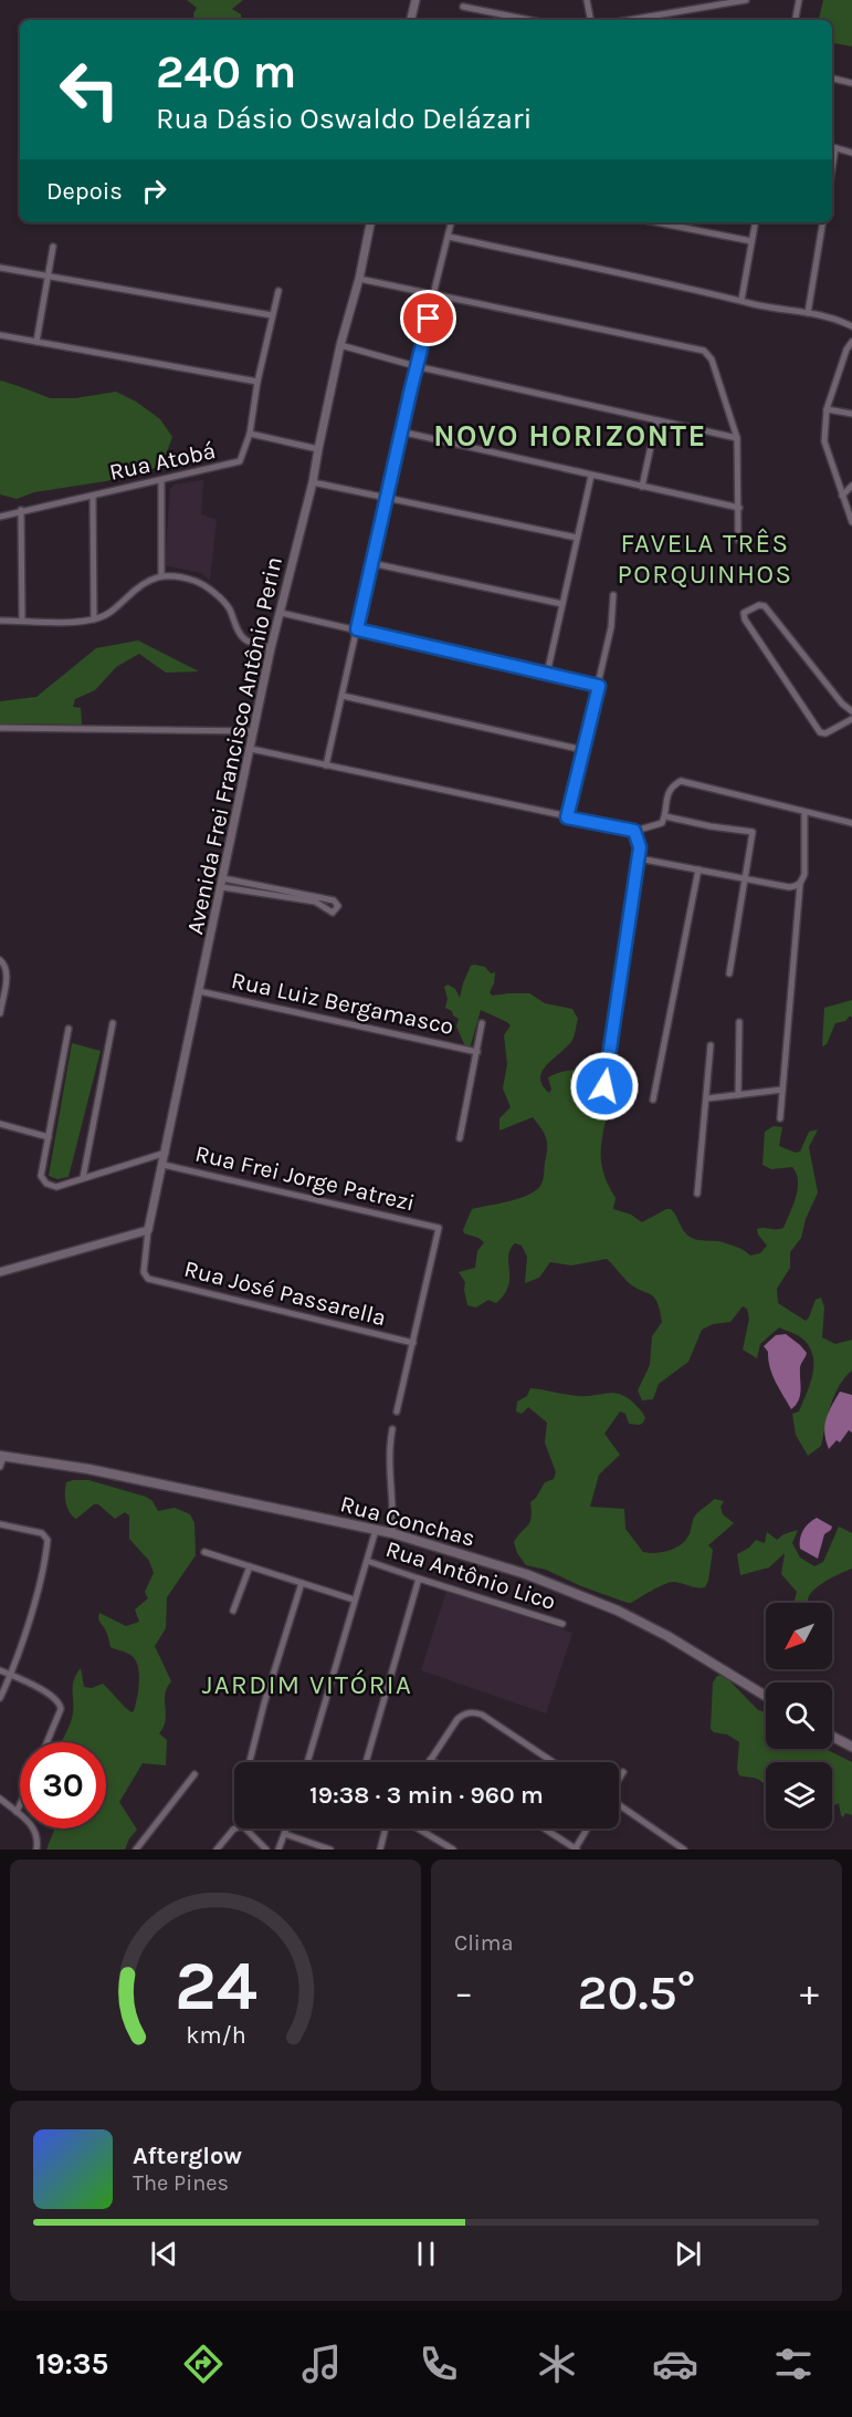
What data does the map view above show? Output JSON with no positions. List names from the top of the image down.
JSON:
{
  "streets": {
    "main road": ["Rua Conchas"],
    "street": [
      "Rua Atobá",
      "Avenida Frei Francisco Antônio Perin",
      "Rua Luiz Bergamasco",
      "Rua Frei Jorge Patrezi",
      "Rua José Passarella",
      "Rua Antônio Lico"
    ]
  },
  "crossings": [
    ["Avenida Frei Francisco Antônio Perin", "Rua Luiz Bergamasco"],
    ["Avenida Frei Francisco Antônio Perin", "Rua Frei Jorge Patrezi"],
    ["Avenida Frei Francisco Antônio Perin", "Rua José Passarella"],
    ["Rua Frei Jorge Patrezi", "Rua José Passarella"]
  ],
  "districts": ["NOVO HORIZONTE", "FAVELA TRÊS PORQUINHOS", "JARDIM VITÓRIA"],
  "north": "bottom left",
  "page": {
    "turn": ["240 m", "Rua Dásio Oswaldo Delázari"],
    "then": "Depois",
    "limit": "30",
    "trip": "19:38 · 3 min · 960 m",
    "tile": "Clima",
    "heat": ["−", "20.5°", "+"],
    "song": ["Afterglow", "The Pines"],
    "tabs": "19:35",
    "gauge": ["24", "km/h"]
  }
}
